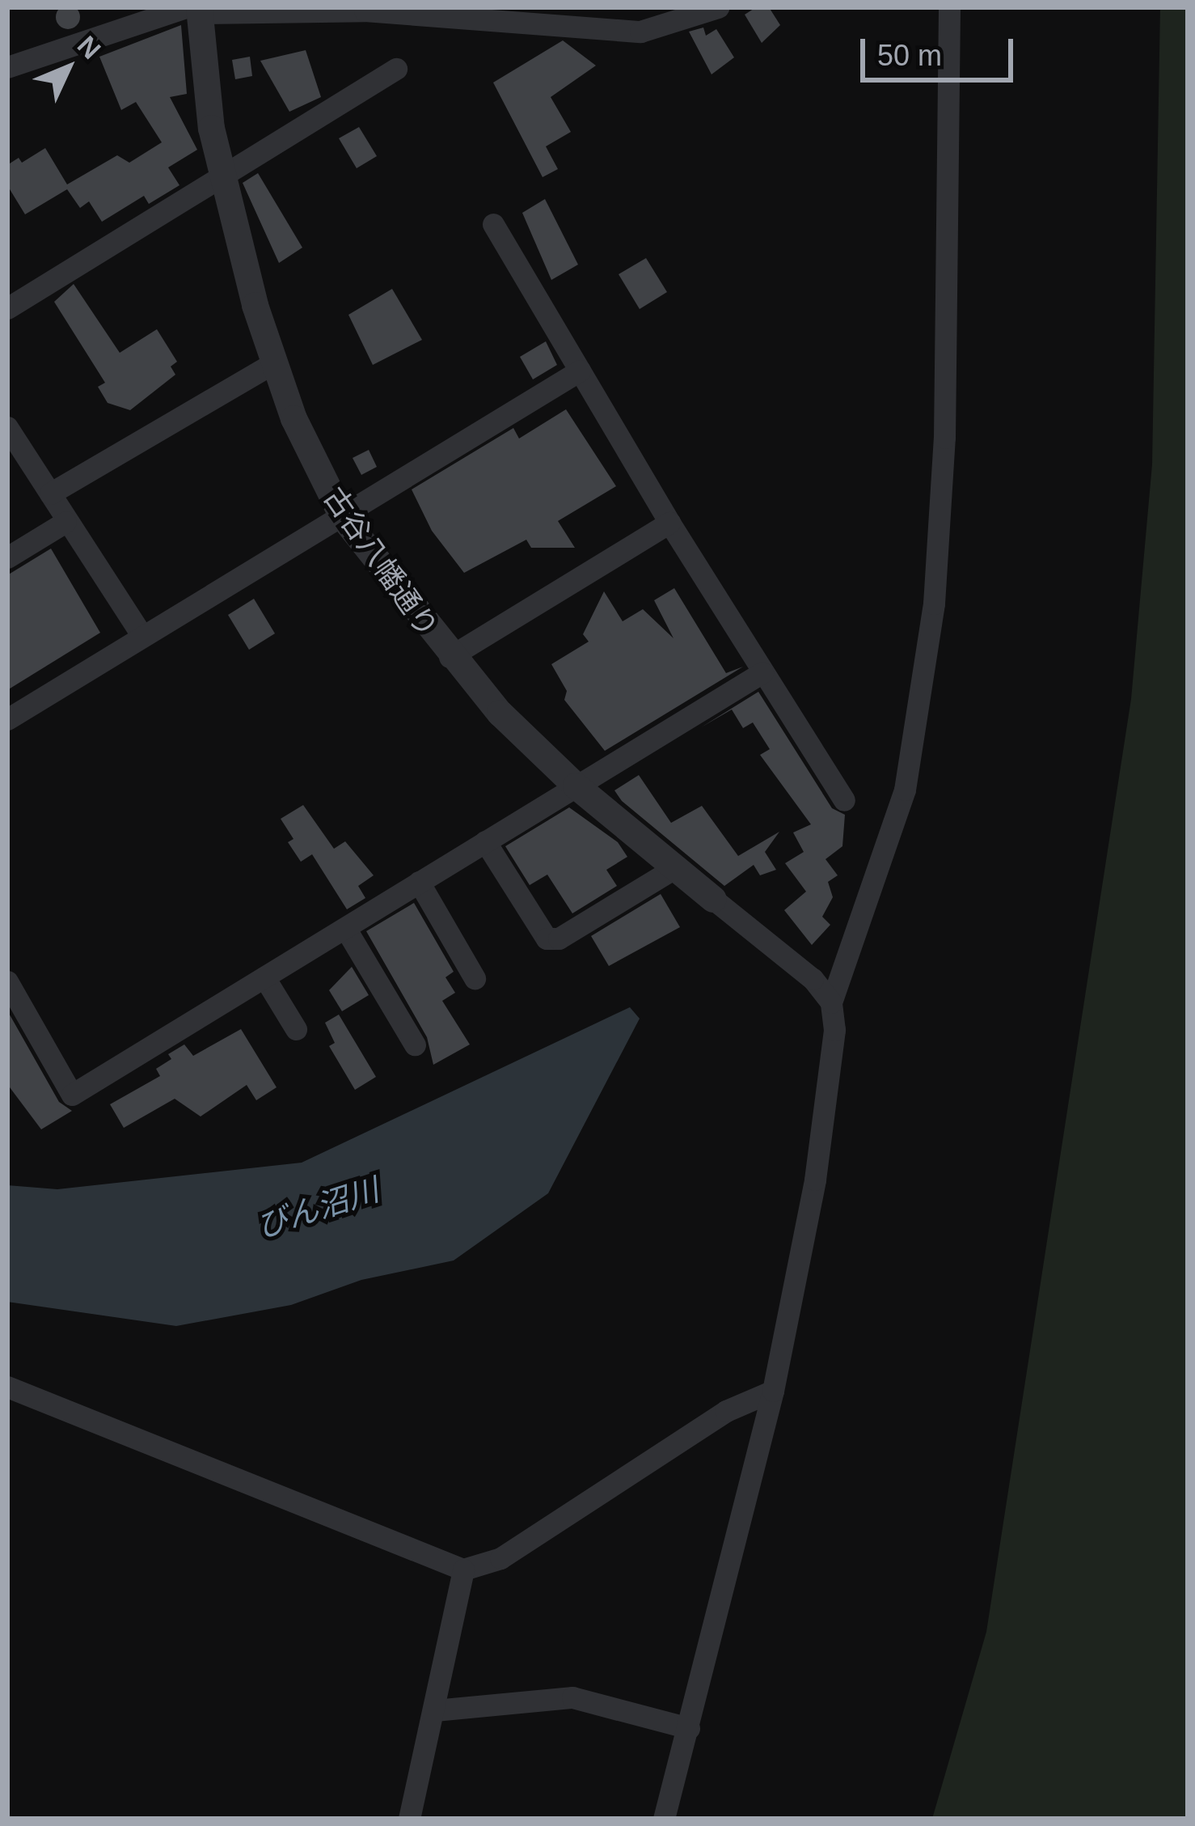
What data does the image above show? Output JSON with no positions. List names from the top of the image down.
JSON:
{
  "streets": {
    "street": ["古谷八幡通り"]
  },
  "water": ["びん沼川"],
  "scale_bar": "50 m",
  "north": "top right"
}
